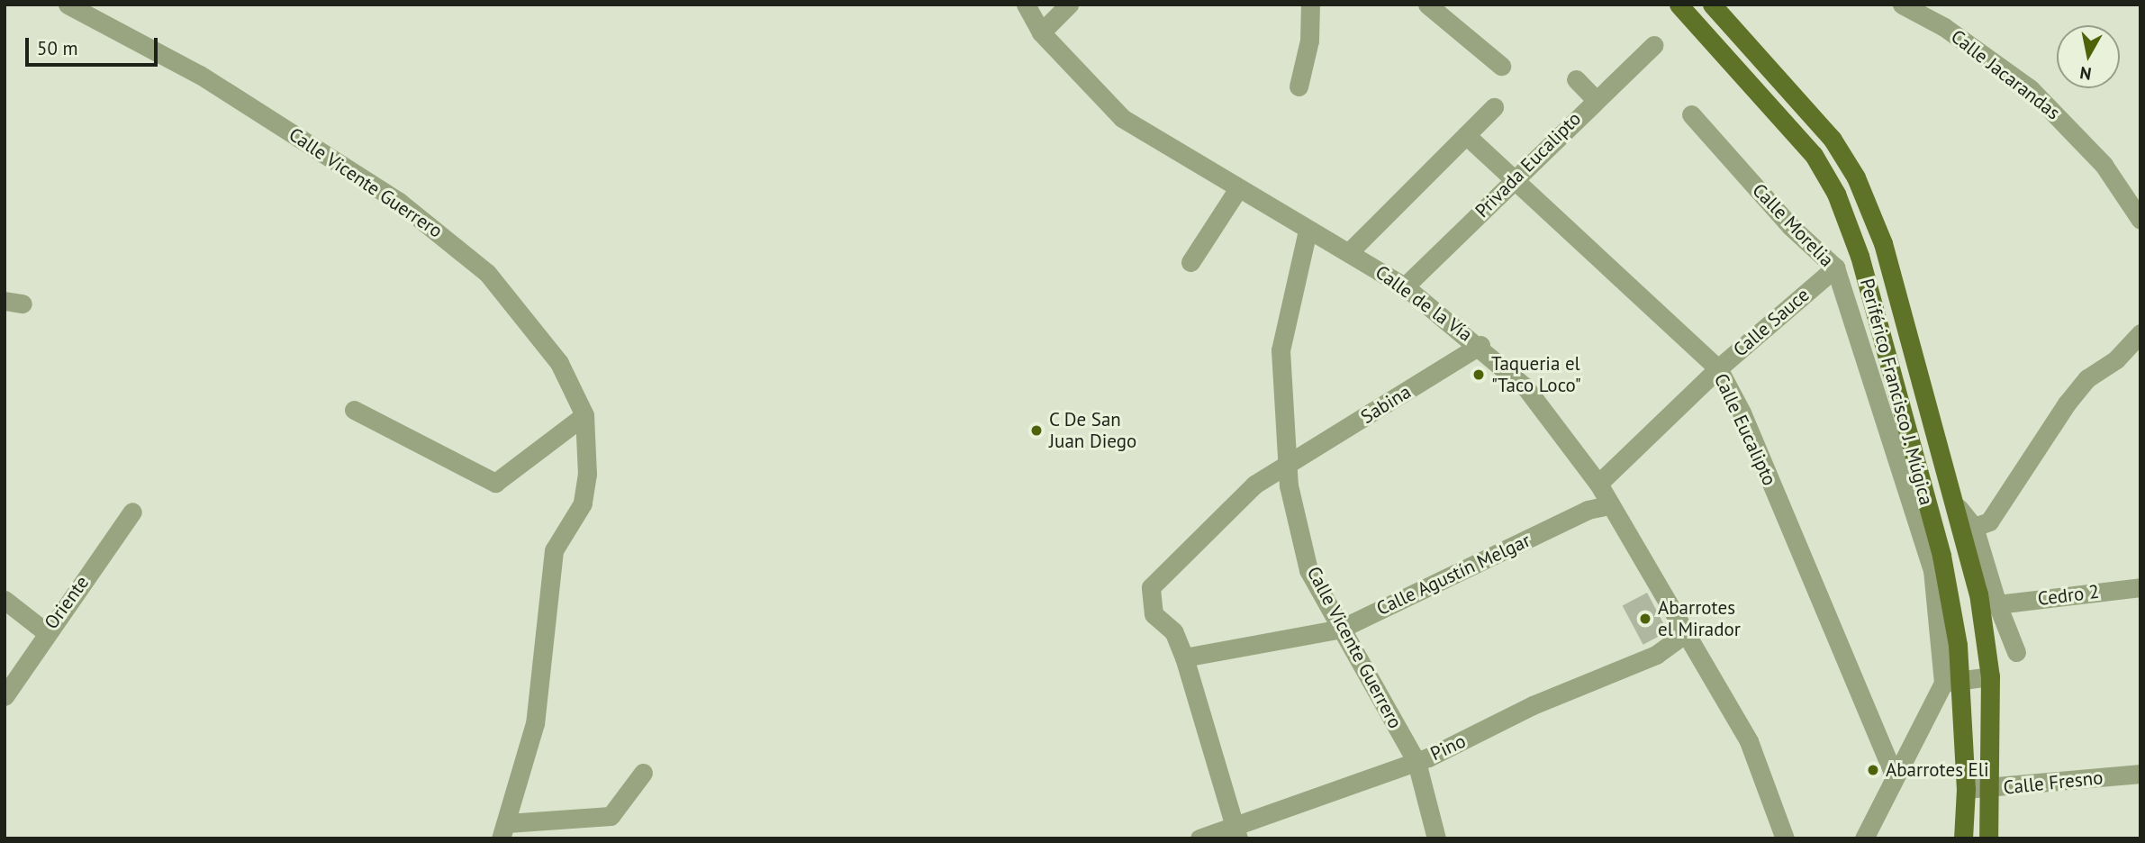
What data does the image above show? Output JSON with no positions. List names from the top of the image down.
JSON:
{
  "streets": {
    "main road": ["Periférico Francisco J. Múgica"],
    "street": [
      "Calle Jacarandas",
      "Privada Eucalipto",
      "Calle Vicente Guerrero",
      "Calle Morelia",
      "Calle de la Vía",
      "Calle Sauce",
      "Sabina",
      "Calle Eucalipto",
      "Calle Agustín Melgar",
      "Cedro 2",
      "Oriente",
      "Pino",
      "Calle Fresno"
    ]
  },
  "crossings": [
    ["Privada Eucalipto", "Calle de la Vía"],
    ["Privada Eucalipto", "Calle Eucalipto"],
    ["Calle Vicente Guerrero", "Calle de la Vía"],
    ["Calle Vicente Guerrero", "Sabina"],
    ["Calle Vicente Guerrero", "Calle Agustín Melgar"],
    ["Calle Vicente Guerrero", "Pino"],
    ["Calle Morelia", "Calle Sauce"],
    ["Calle de la Vía", "Calle Sauce"],
    ["Calle de la Vía", "Sabina"],
    ["Calle de la Vía", "Calle Agustín Melgar"],
    ["Calle de la Vía", "Pino"],
    ["Calle Sauce", "Calle Eucalipto"],
    ["Periférico Francisco J. Múgica", "Calle Fresno"],
    ["Sabina", "Calle Agustín Melgar"]
  ],
  "places": [
    "Taqueria el \"Taco Loco\"",
    "C De San Juan Diego",
    "Abarrotes el Mirador",
    "Abarrotes Eli"
  ],
  "scale_bar": "50 m",
  "north": "bottom"
}
